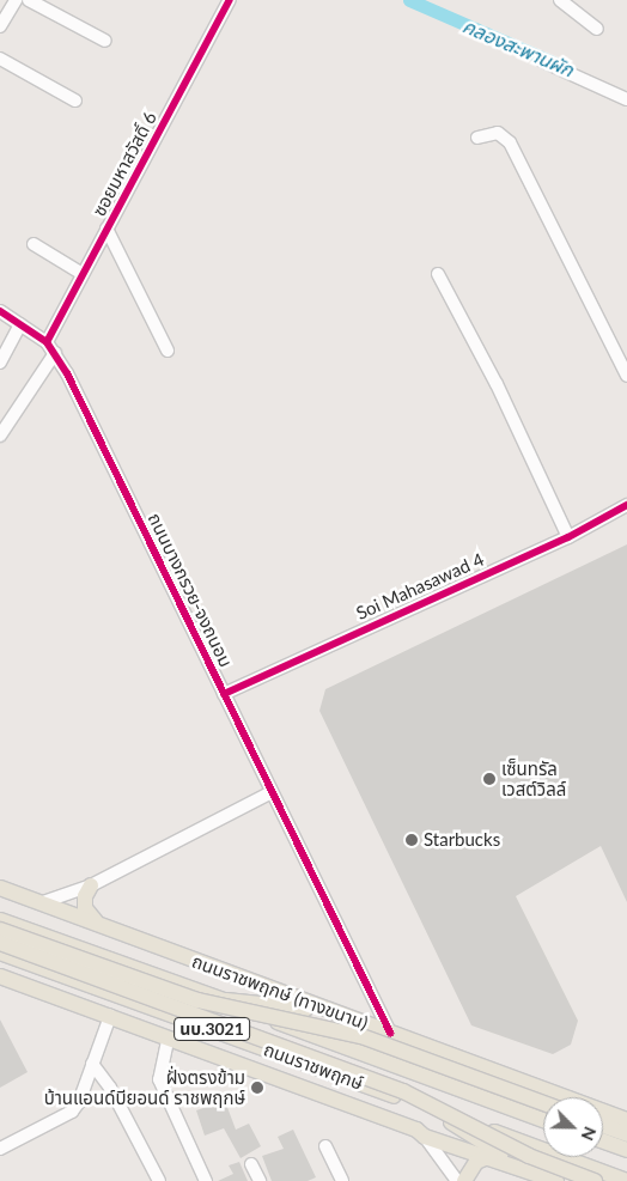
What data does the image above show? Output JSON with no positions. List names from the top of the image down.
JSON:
{
  "streets": {
    "main road": ["ถนนราชพฤกษ์ (ทางขนาน)", "นบ.3021", "ถนนราชพฤกษ์"],
    "street": ["ซอยมหาสวัสดิ์ 6", "Soi Mahasawad 4", "ถนนบางกรวย-จงถนอม"]
  },
  "crossings": [
    ["ซอยมหาสวัสดิ์ 6", "ถนนบางกรวย-จงถนอม"],
    ["Soi Mahasawad 4", "ถนนบางกรวย-จงถนอม"],
    ["ถนนบางกรวย-จงถนอม", "ถนนราชพฤกษ์ (ทางขนาน)"]
  ],
  "water": ["คลองสะพานผัก"],
  "places": ["เซ็นทรัล เวสต์วิลล์", "Starbucks", "ฝั่งตรงข้าม บ้านแอนด์บียอนด์ ราชพฤกษ์"],
  "north": "bottom right"
}
